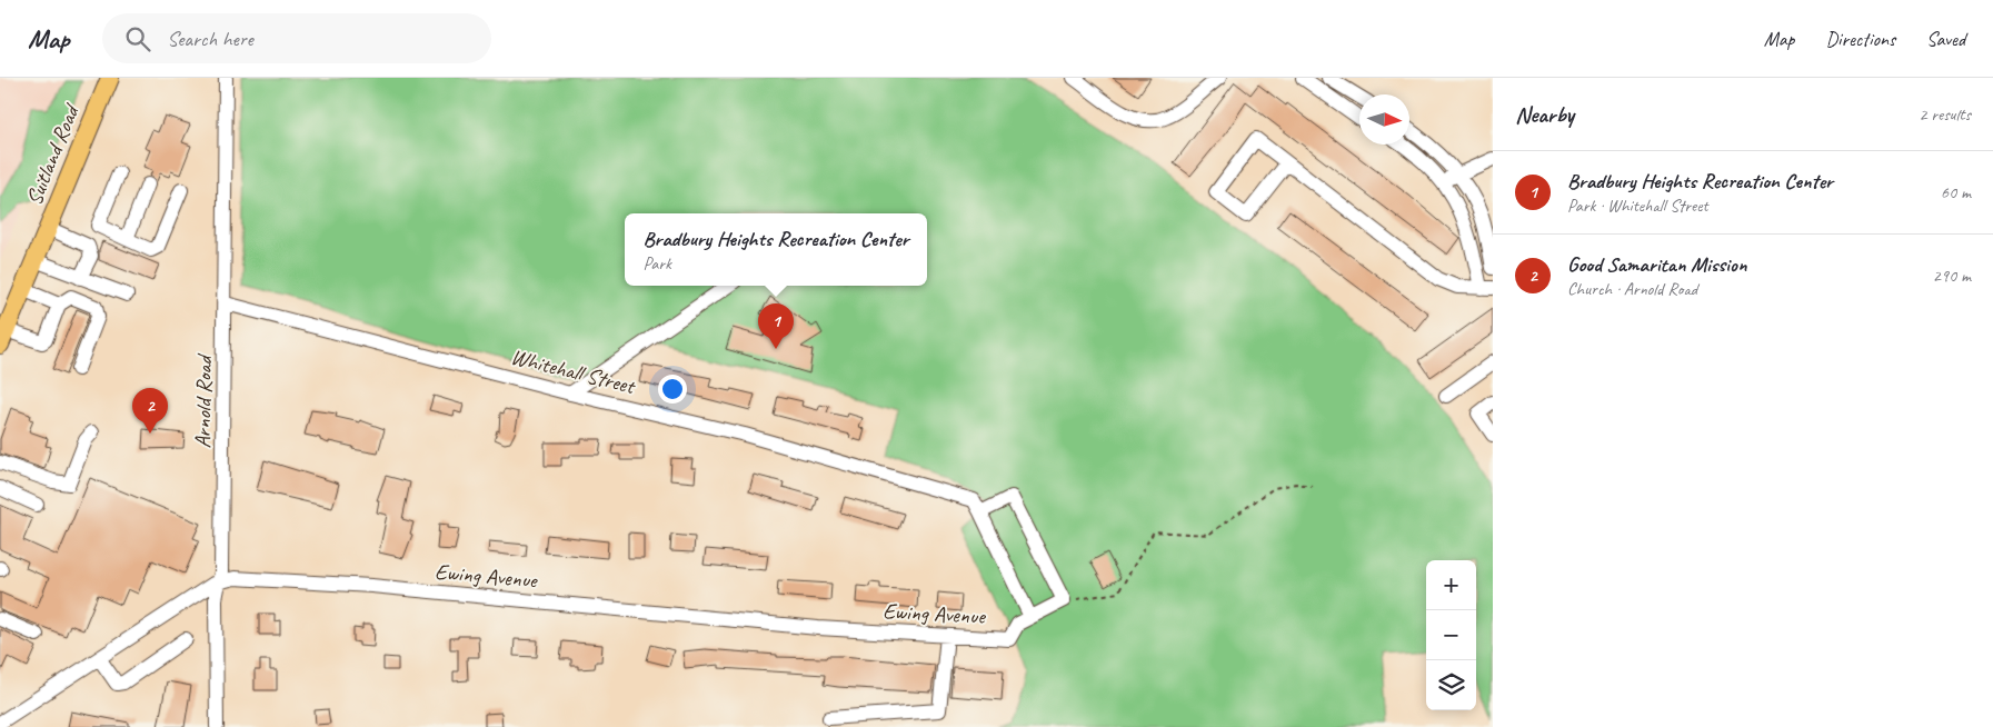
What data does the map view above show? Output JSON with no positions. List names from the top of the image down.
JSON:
{
  "streets": {
    "main road": ["Suitland Road"],
    "street": ["Whitehall Street", "Arnold Road", "Ewing Avenue"]
  },
  "crossings": [
    ["Whitehall Street", "Arnold Road"],
    ["Arnold Road", "Ewing Avenue"]
  ],
  "north": "right",
  "page": {
    "header": "Map",
    "search": "Search here",
    "nav": ["Map", "Directions", "Saved"],
    "heading": ["Nearby", "2 results"],
    "list": [
      {
        "mark": "1",
        "name": "Bradbury Heights Recreation Center",
        "note": "Park · Whitehall Street",
        "value": "60 m"
      },
      {
        "mark": "2",
        "name": "Good Samaritan Mission",
        "note": "Church · Arnold Road",
        "value": "290 m"
      }
    ],
    "popup": ["Bradbury Heights Recreation Center", "Park"],
    "pins": ["1", "2"],
    "map_buttons": ["+", "−"]
  }
}
